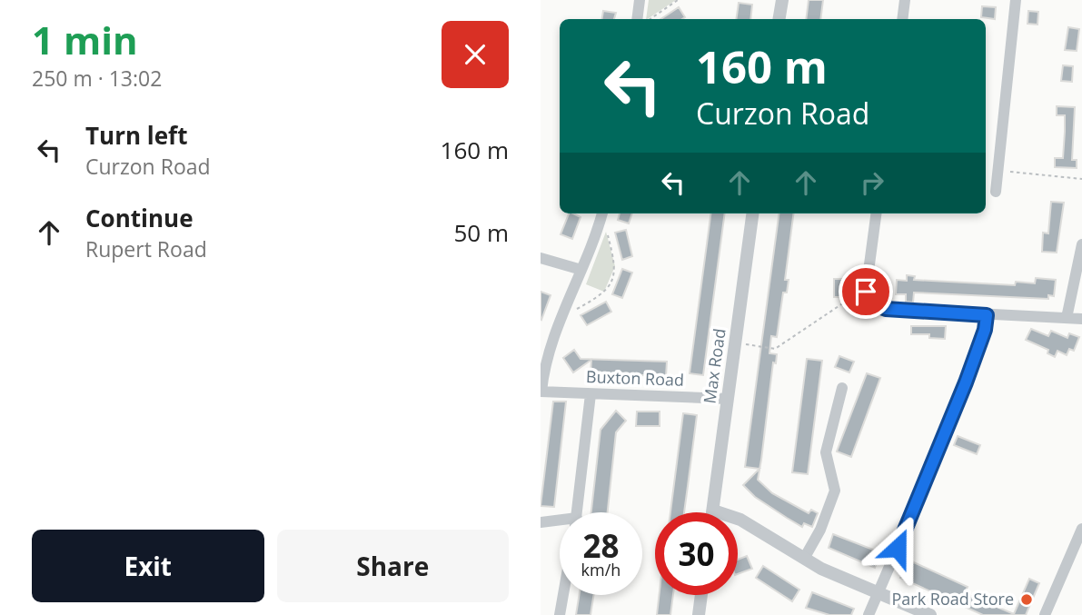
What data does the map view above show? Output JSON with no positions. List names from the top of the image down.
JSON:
{
  "streets": {
    "street": ["Max Road", "Buxton Road"]
  },
  "crossings": [
    ["Max Road", "Buxton Road"]
  ],
  "places": ["Park Road Store"],
  "page": {
    "heading": ["1 min", "250 m · 13:02"],
    "turn": ["160 m", "Curzon Road"],
    "list": [
      {
        "name": "Turn left",
        "note": "Curzon Road",
        "value": "160 m"
      },
      {
        "name": "Continue",
        "note": "Rupert Road",
        "value": "50 m"
      }
    ],
    "speed": "28 km/h",
    "limit": "30",
    "buttons": ["Exit", "Share"]
  }
}
